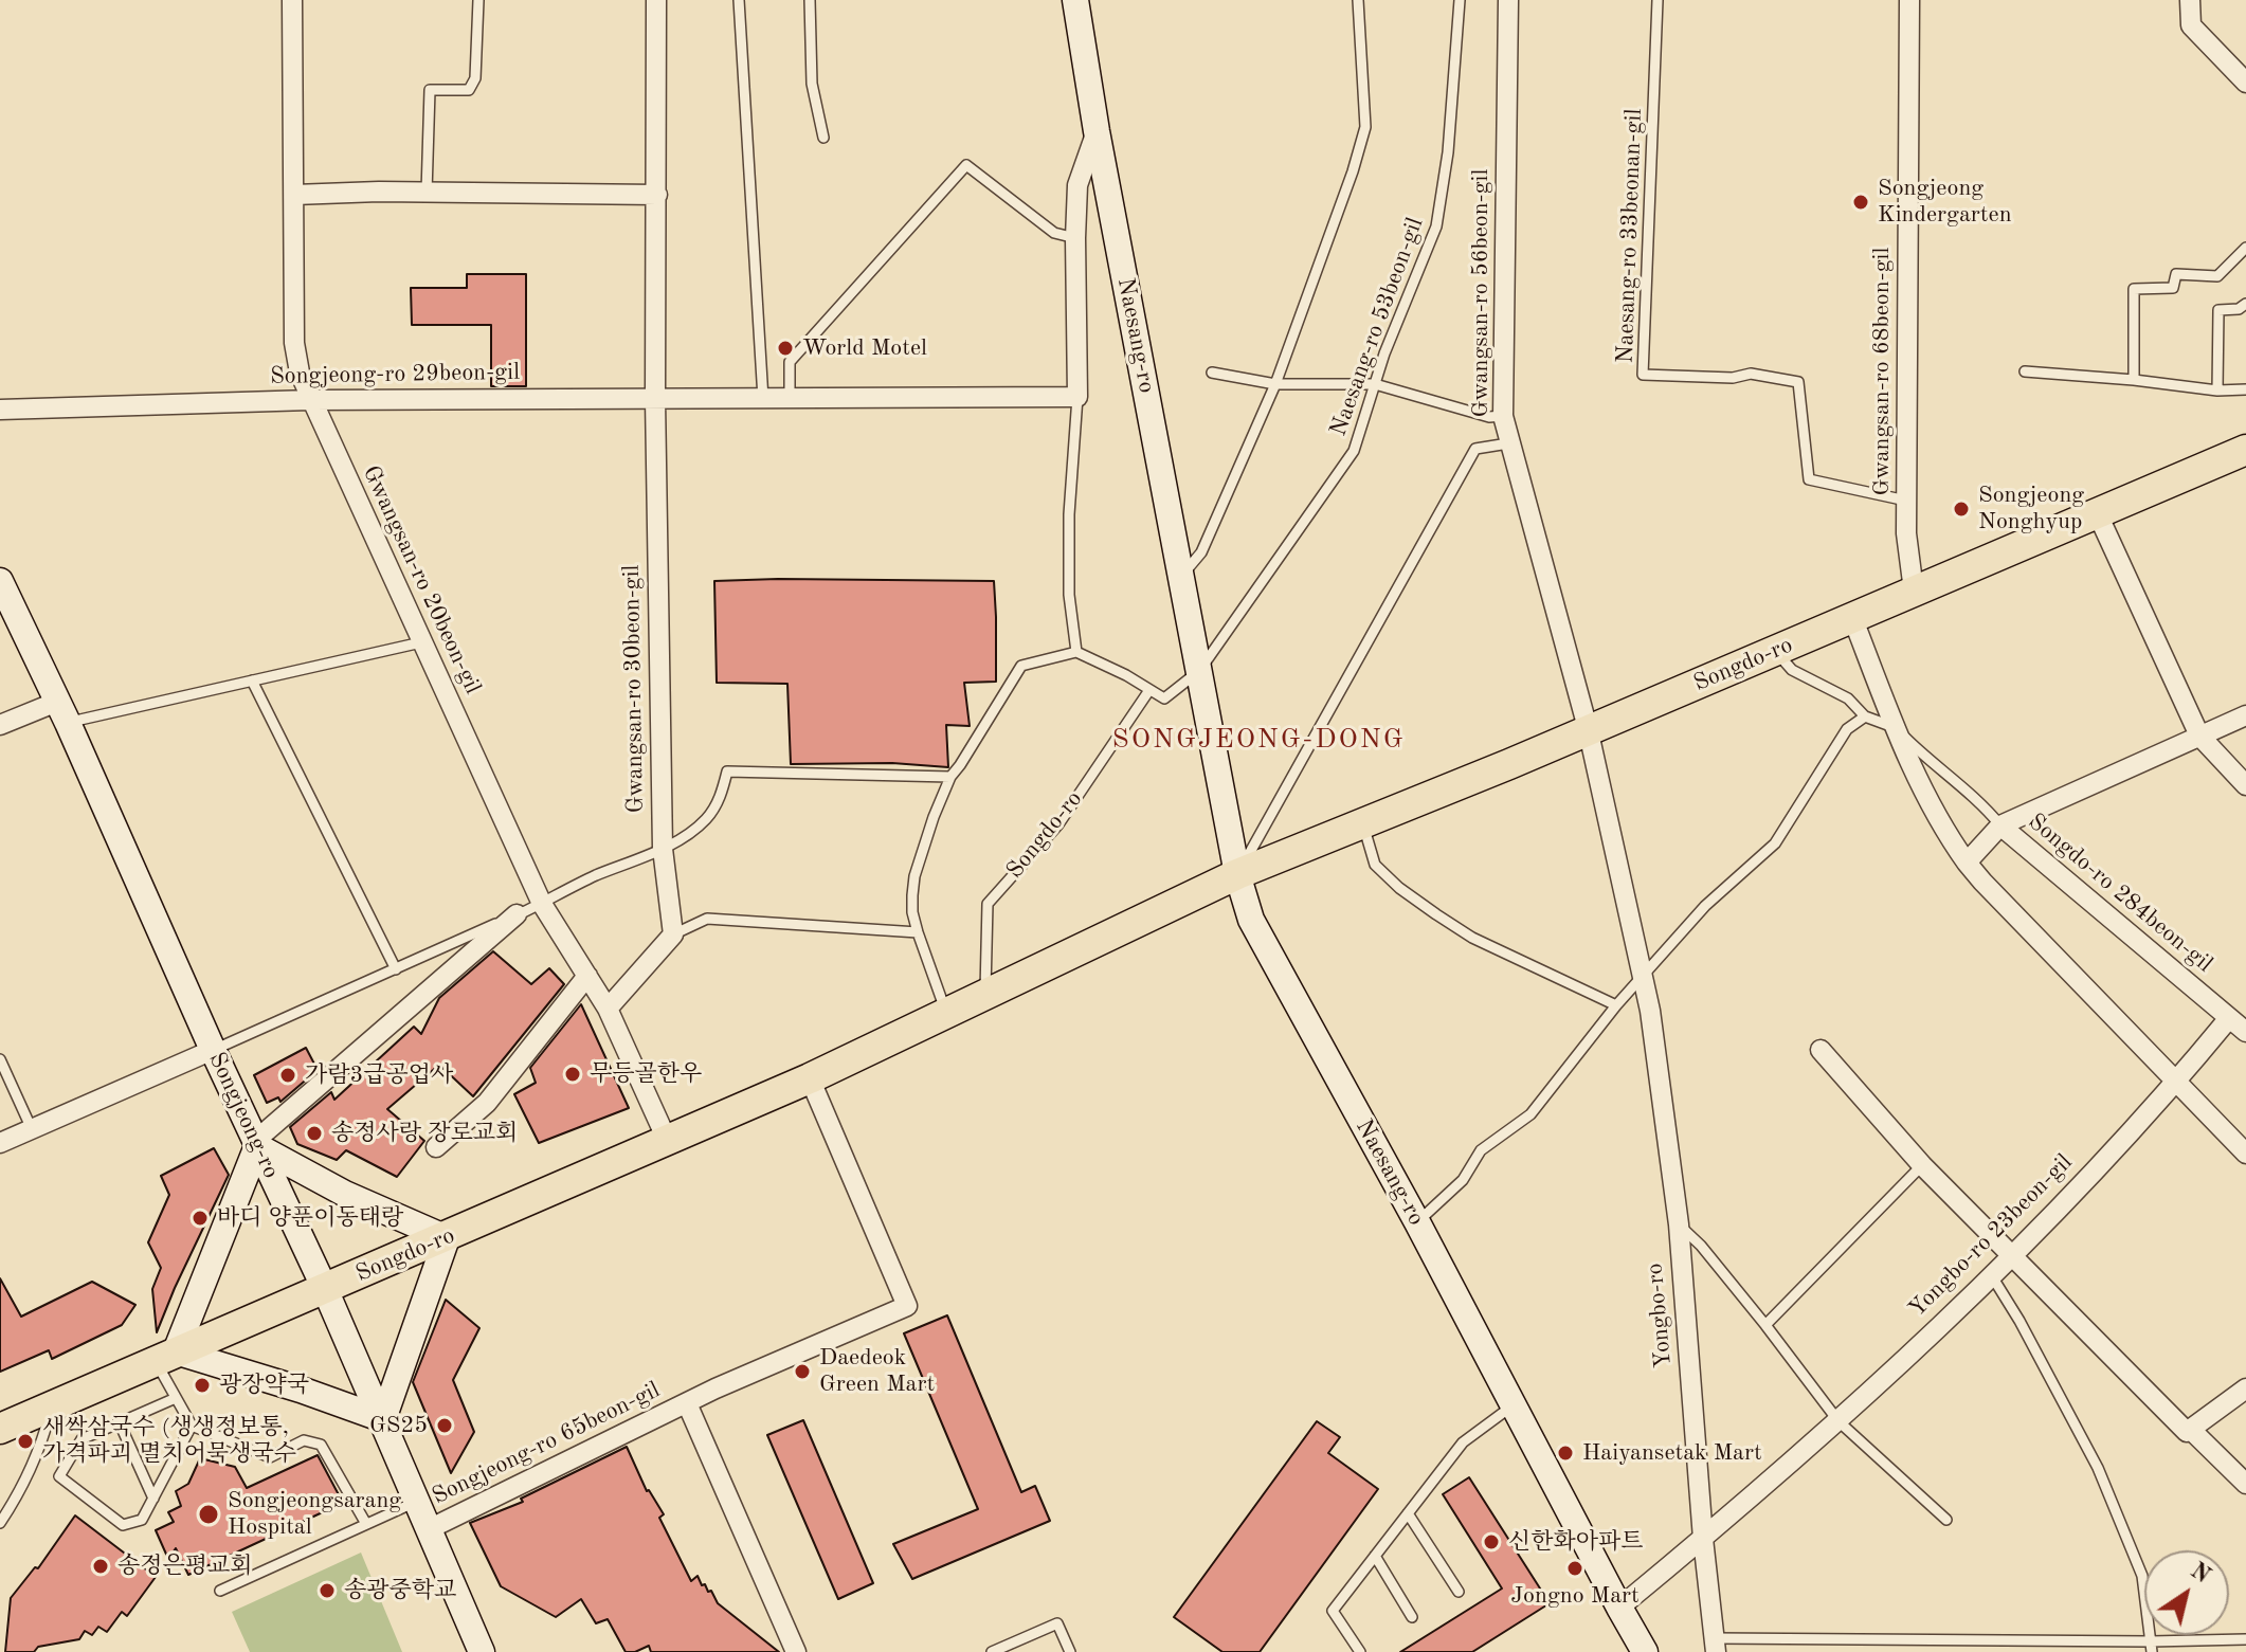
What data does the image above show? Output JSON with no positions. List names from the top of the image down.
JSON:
{
  "streets": {
    "main road": ["Naesang-ro", "Songdo-ro", "Songjeong-ro"],
    "street": [
      "Gwangsan-ro 56beon-gil",
      "Gwangsan-ro 68beon-gil",
      "Songjeong-ro 29beon-gil",
      "Gwangsan-ro 20beon-gil",
      "Gwangsan-ro 30beon-gil",
      "Songdo-ro 284beon-gil",
      "Yongbo-ro 23beon-gil",
      "Yongbo-ro",
      "Songjeong-ro 65beon-gil"
    ],
    "lane": ["Naesang-ro 33beonan-gil", "Naesang-ro 53beon-gil"]
  },
  "crossings": [
    ["Naesang-ro 33beonan-gil", "Gwangsan-ro 68beon-gil"],
    ["Gwangsan-ro 56beon-gil", "Songdo-ro"],
    ["Gwangsan-ro 56beon-gil", "Yongbo-ro"],
    ["Naesang-ro 53beon-gil", "Naesang-ro"],
    ["Naesang-ro", "Songdo-ro"],
    ["Naesang-ro", "Yongbo-ro 23beon-gil"],
    ["Gwangsan-ro 68beon-gil", "Songdo-ro"],
    ["Songjeong-ro 29beon-gil", "Gwangsan-ro 20beon-gil"],
    ["Songjeong-ro 29beon-gil", "Gwangsan-ro 30beon-gil"],
    ["Gwangsan-ro 20beon-gil", "Songdo-ro"],
    ["Songdo-ro", "Songjeong-ro"],
    ["Songdo-ro", "Yongbo-ro"],
    ["Songdo-ro", "Songjeong-ro 65beon-gil"],
    ["Songdo-ro 284beon-gil", "Yongbo-ro 23beon-gil"],
    ["Songjeong-ro", "Songjeong-ro 65beon-gil"],
    ["Yongbo-ro 23beon-gil", "Yongbo-ro"]
  ],
  "districts": ["SONGJEONG-DONG"],
  "places": [
    "Songjeong Kindergarten",
    "World Motel",
    "Songjeong Nonghyup",
    "무등골한우",
    "가람3급공업사",
    "송정사랑 장로교회",
    "바디 양푼이동태랑",
    "Daedeok Green Mart",
    "광장약국",
    "GS25",
    "새싹삼국수 (생생정보통, 가격파괴 멸치어묵생국수",
    "Haiyansetak Mart",
    "Songjeongsarang Hospital",
    "신한화아파트",
    "송정은평교회",
    "Jongno Mart",
    "송광중학교"
  ],
  "north": "top right"
}
